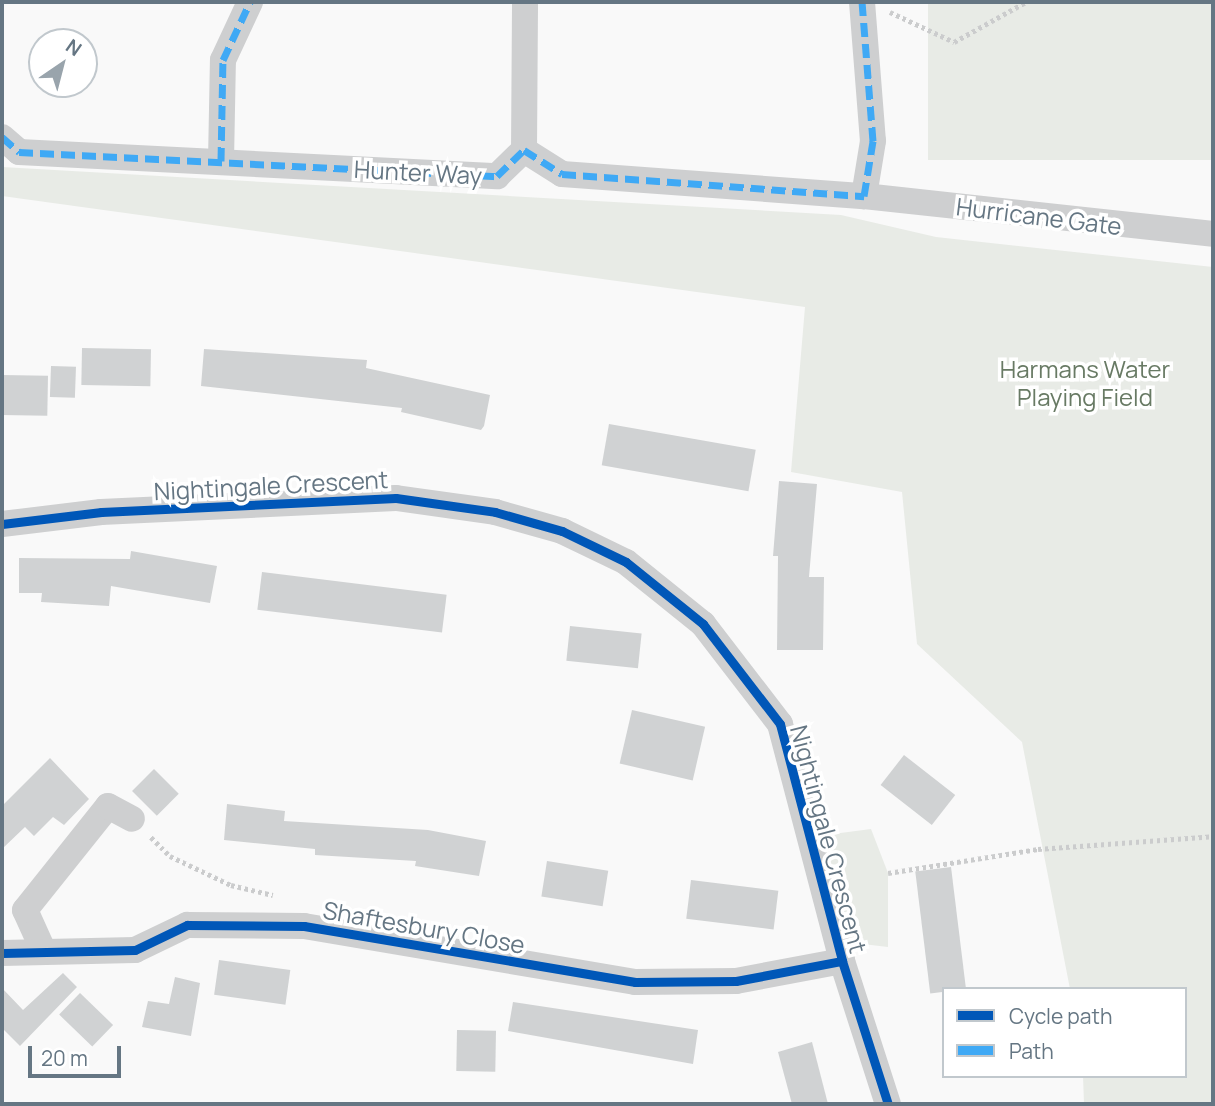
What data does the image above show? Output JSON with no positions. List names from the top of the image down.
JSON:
{
  "streets": {
    "street": [
      "Hunter Way",
      "Hurricane Gate",
      "Nightingale Crescent",
      "Shaftesbury Close"
    ]
  },
  "crossings": [
    ["Nightingale Crescent", "Shaftesbury Close"]
  ],
  "parks": ["Harmans Water Playing Field"],
  "legend": ["Cycle path", "Path"],
  "scale_bar": "20 m",
  "north": "top right"
}
